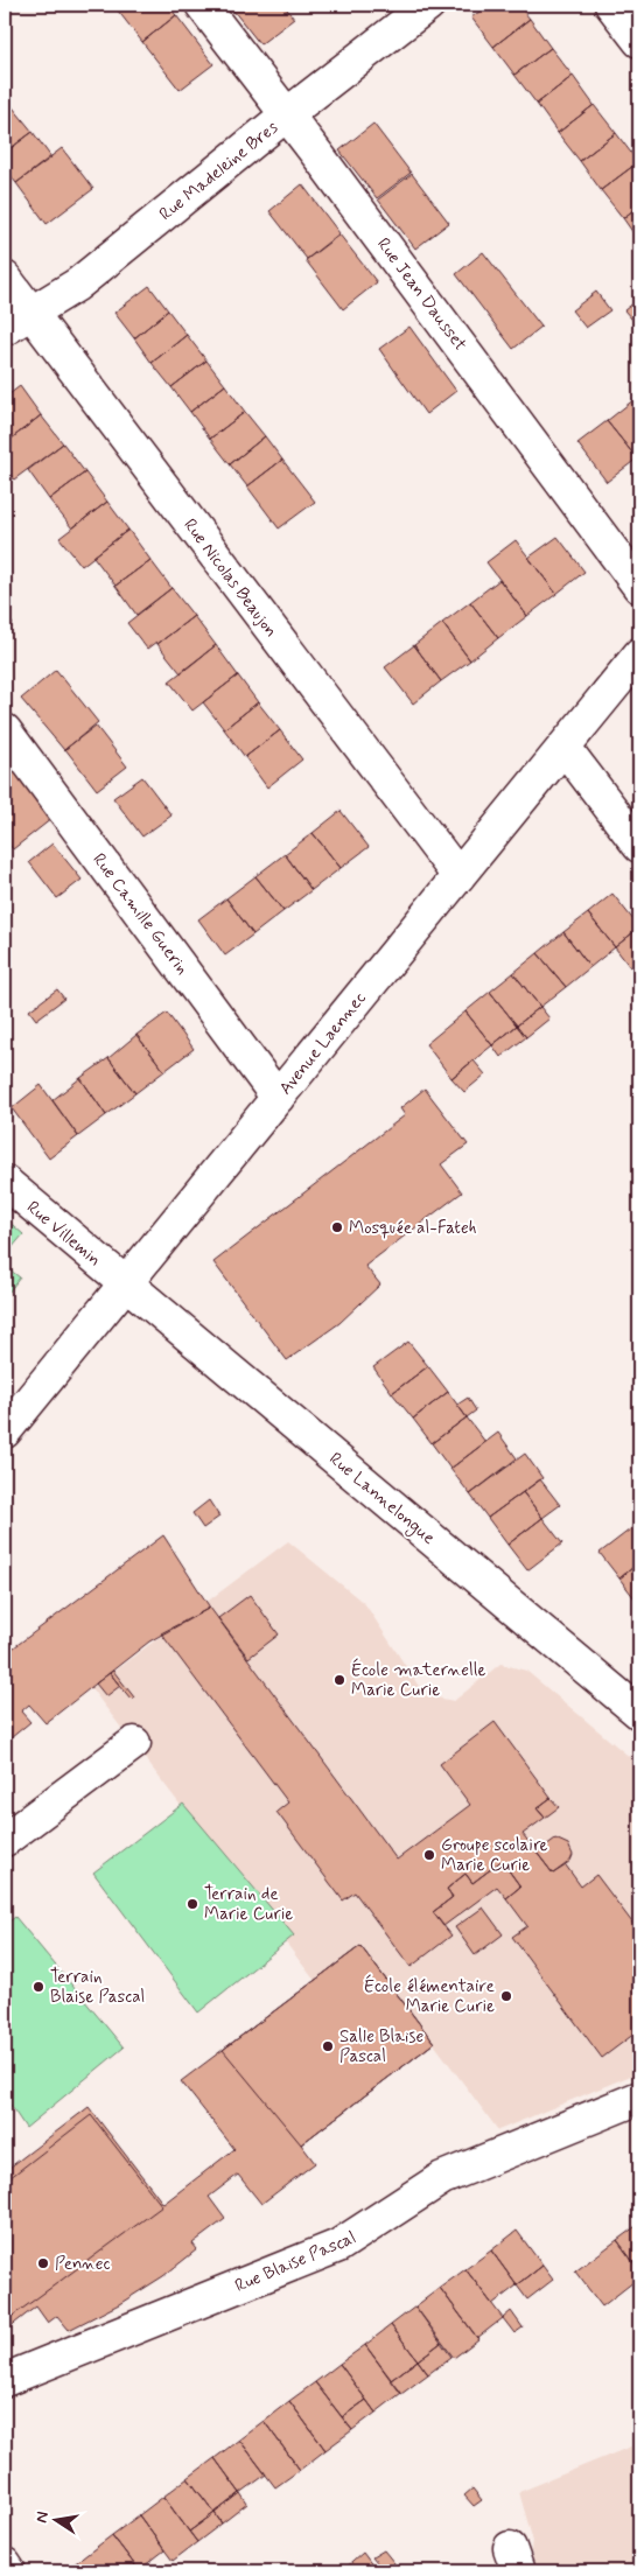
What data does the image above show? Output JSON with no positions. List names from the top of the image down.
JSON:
{
  "streets": {
    "street": [
      "Rue Madeleine Bres",
      "Rue Jean Dausset",
      "Rue Nicolas Beaujon",
      "Rue Camille Guerin",
      "Avenue Laennec",
      "Rue Villemin",
      "Rue Lannelongue",
      "Rue Blaise Pascal"
    ]
  },
  "crossings": [
    ["Rue Madeleine Bres", "Rue Jean Dausset"],
    ["Rue Madeleine Bres", "Rue Nicolas Beaujon"],
    ["Rue Nicolas Beaujon", "Avenue Laennec"],
    ["Rue Camille Guerin", "Avenue Laennec"],
    ["Avenue Laennec", "Rue Villemin"],
    ["Avenue Laennec", "Rue Lannelongue"],
    ["Rue Villemin", "Rue Lannelongue"]
  ],
  "places": [
    "Mosquée al-Fateh",
    "École maternelle Marie Curie",
    "Groupe scolaire Marie Curie",
    "Terrain de Marie Curie",
    "Terrain Blaise Pascal",
    "École élémentaire Marie Curie",
    "Salle Blaise Pascal",
    "Pennec"
  ],
  "north": "left"
}
